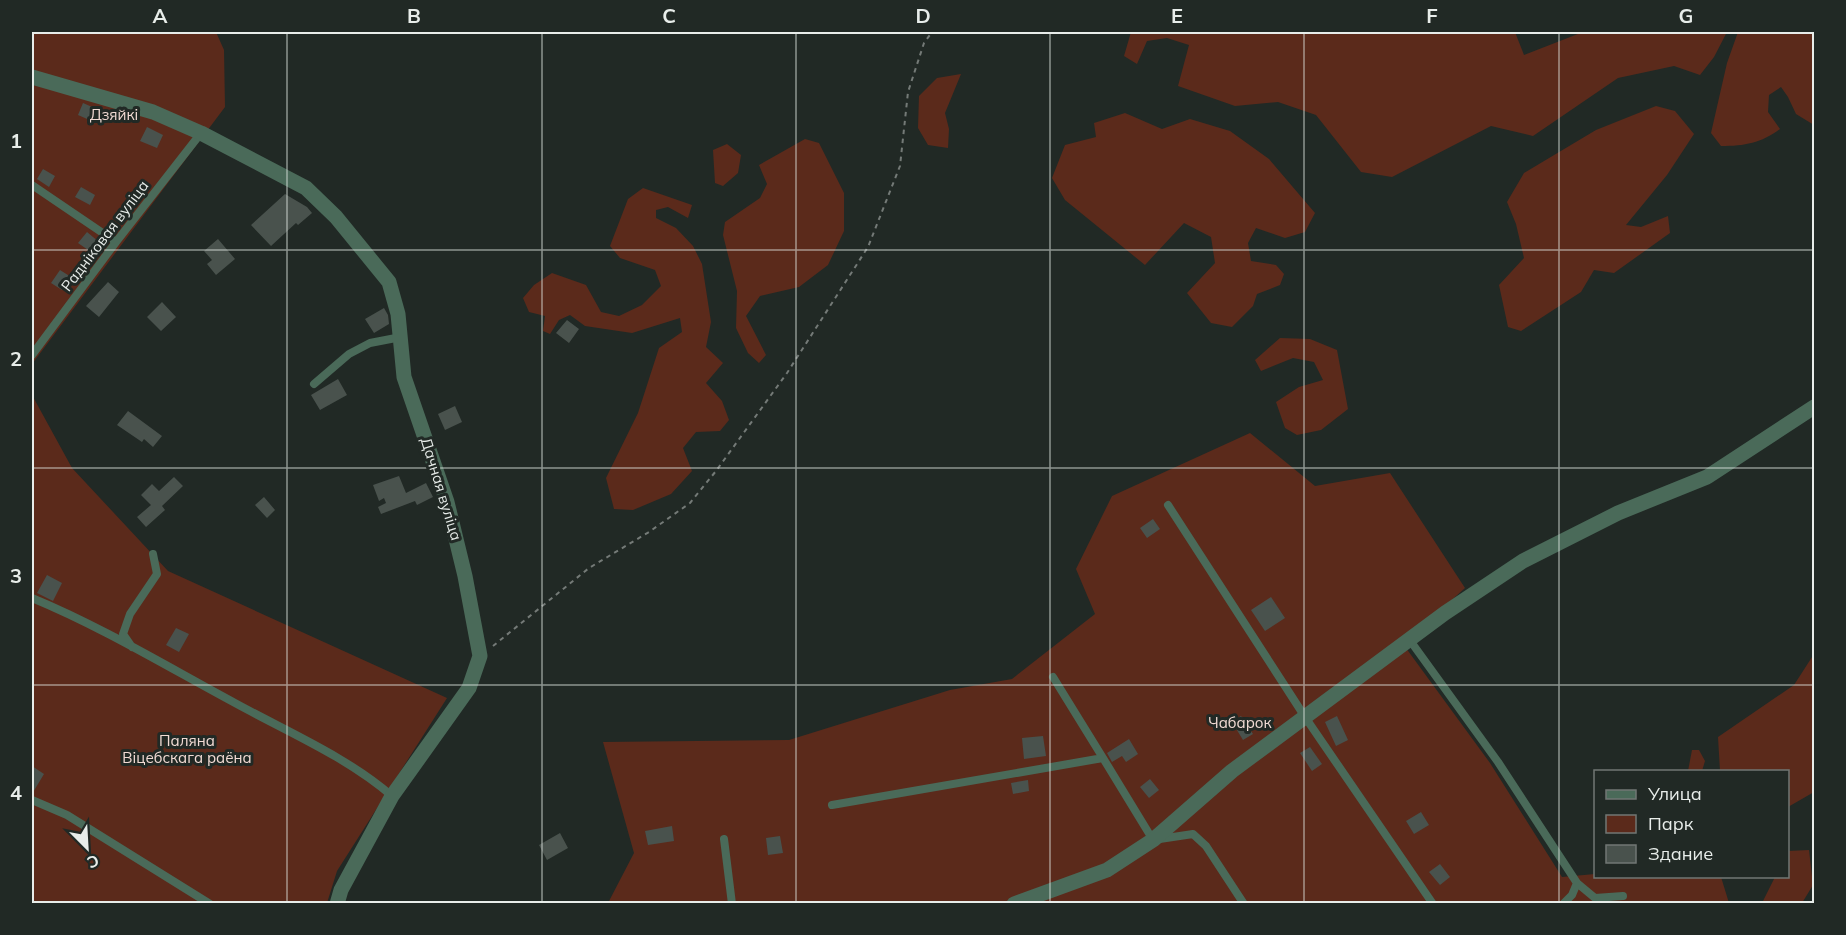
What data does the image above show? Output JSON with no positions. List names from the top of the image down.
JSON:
{
  "streets": {
    "street": ["Дачная вуліца"],
    "lane": ["Радніковая вуліца"]
  },
  "crossings": [
    ["Радніковая вуліца", "Дачная вуліца"]
  ],
  "parks": ["Дзяйкі", "Чабарок", "Паляна Віцебскага раёна"],
  "legend": ["Улица", "Парк", "Здание"],
  "north": "bottom right",
  "grid": {
    "columns": [
      "A",
      "B",
      "C",
      "D",
      "E",
      "F",
      "G"
    ],
    "rows": [
      "1",
      "2",
      "3",
      "4"
    ]
  }
}
